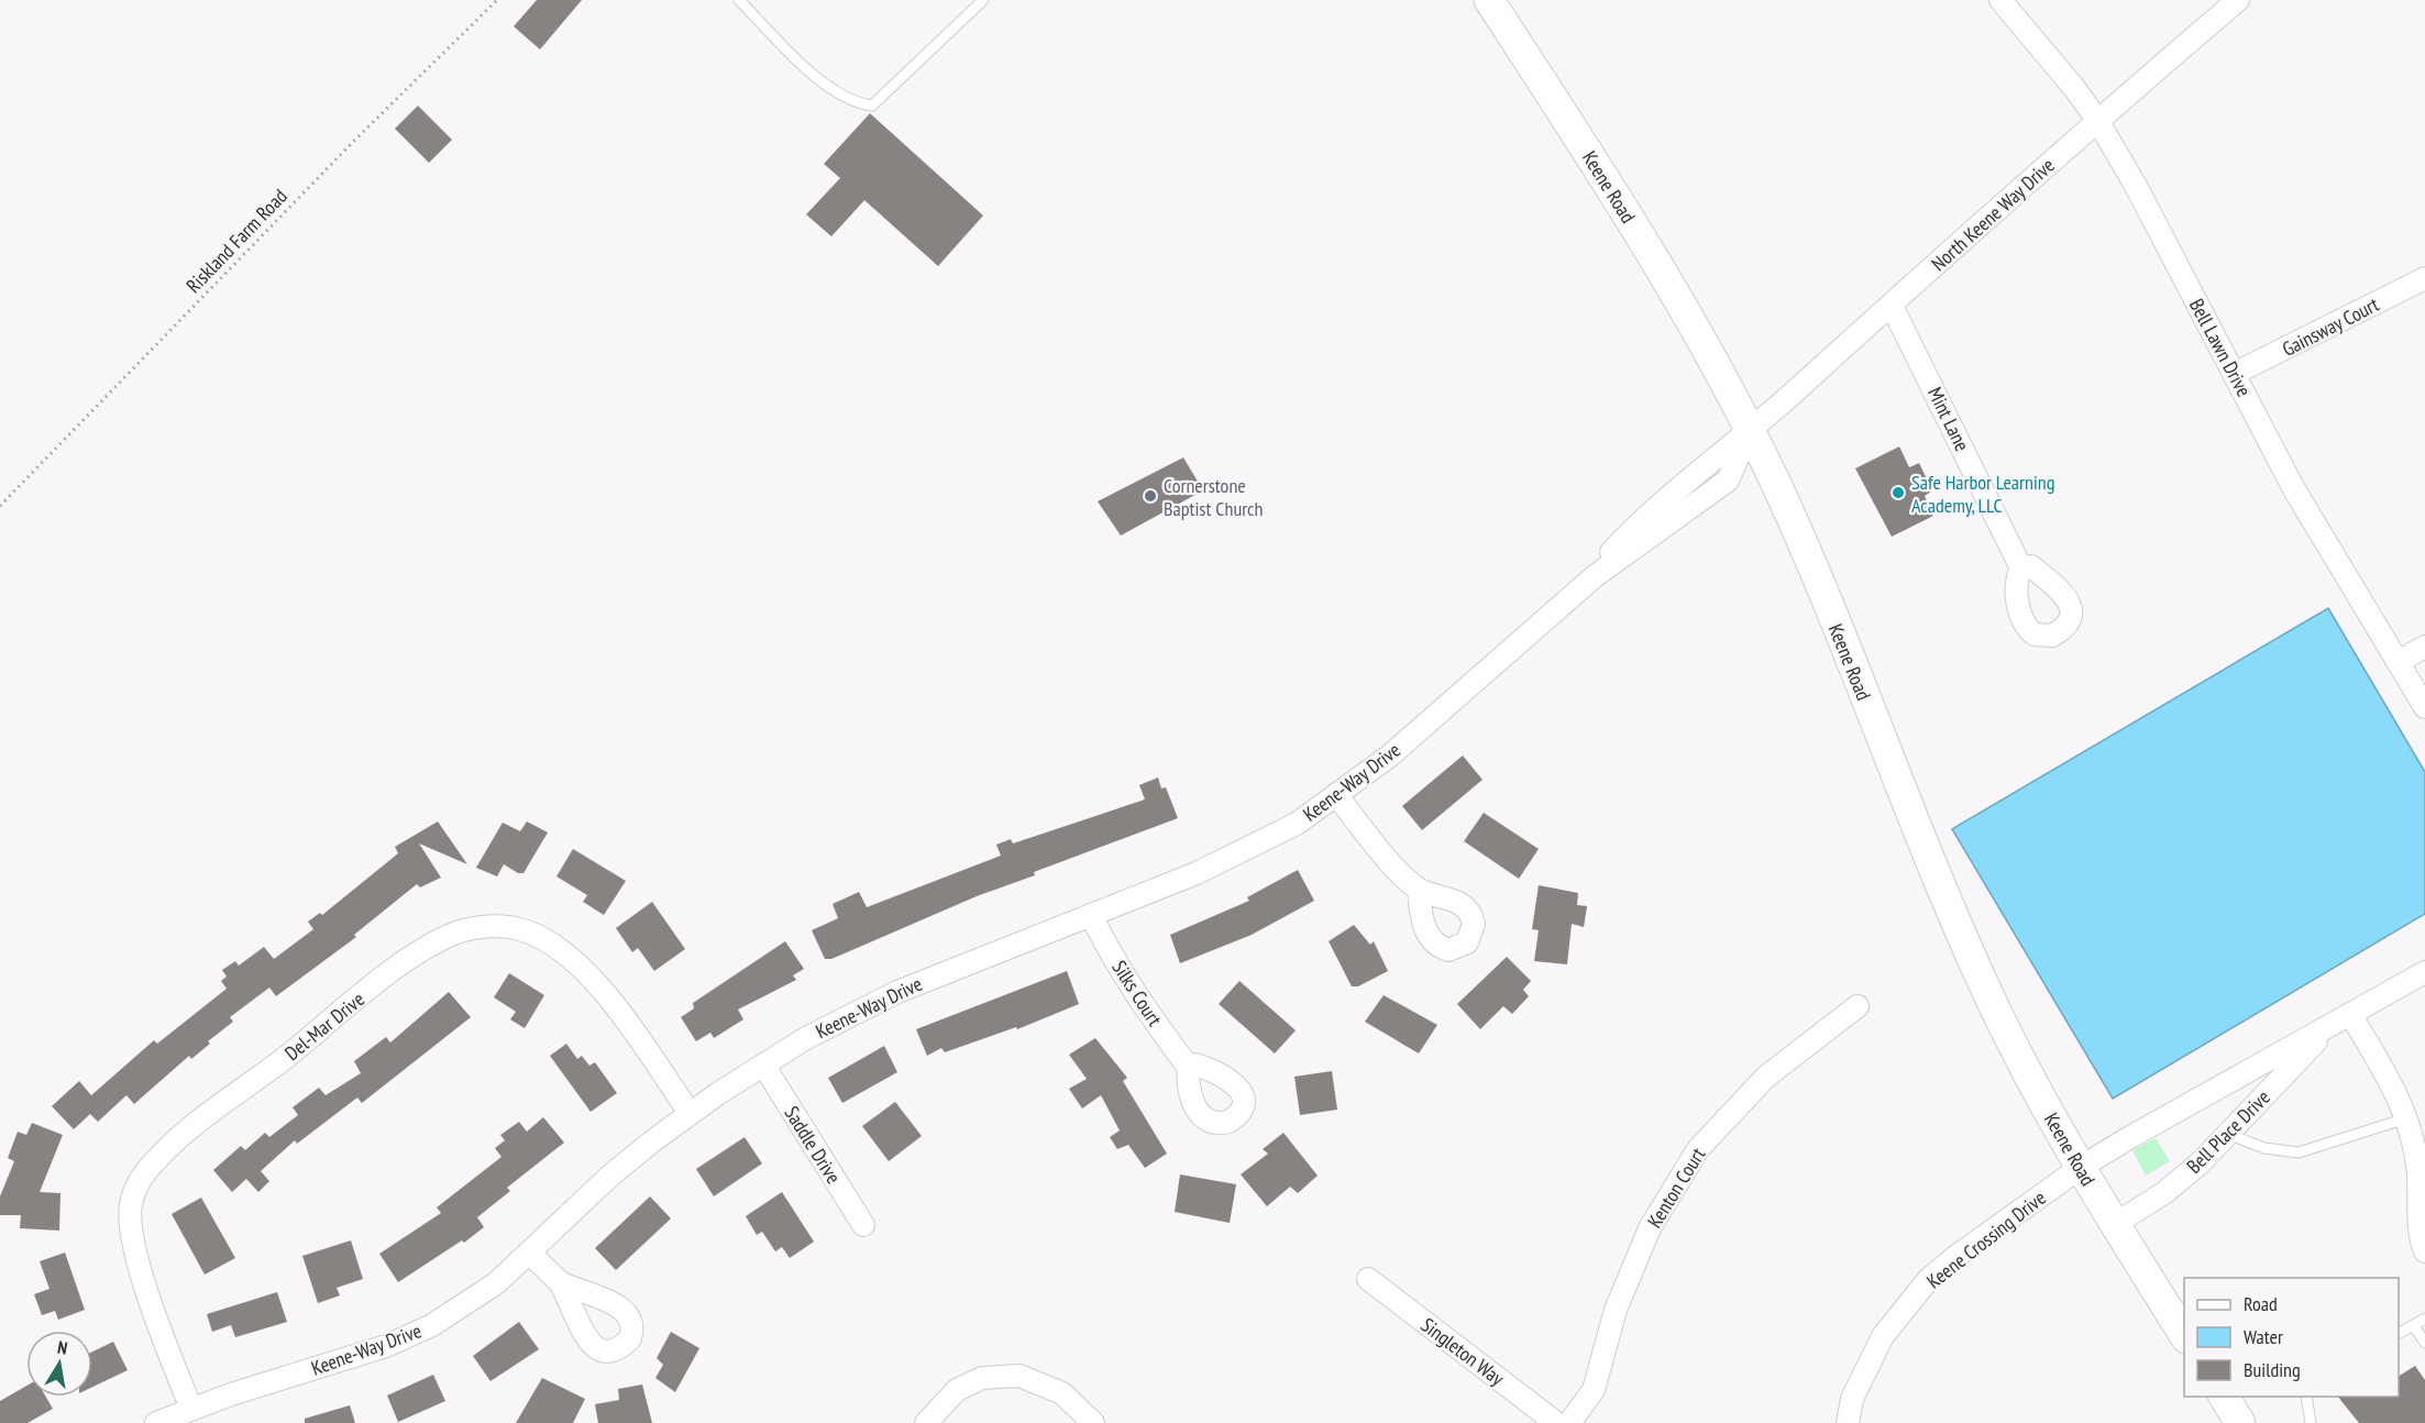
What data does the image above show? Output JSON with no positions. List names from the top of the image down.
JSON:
{
  "streets": {
    "main road": ["Keene Road"],
    "street": [
      "North Keene Way Drive",
      "Gainsway Court",
      "Bell Lawn Drive",
      "Mint Lane",
      "Keene-Way Drive",
      "Silks Court",
      "Del-Mar Drive",
      "Bell Place Drive",
      "Saddle Drive",
      "Kenton Court",
      "Keene Crossing Drive",
      "Singleton Way"
    ],
    "path": ["Riskland Farm Road"]
  },
  "crossings": [
    ["Keene Road", "North Keene Way Drive"],
    ["Keene Road", "Keene-Way Drive"],
    ["Keene Road", "Bell Place Drive"],
    ["Keene Road", "Keene Crossing Drive"],
    ["North Keene Way Drive", "Bell Lawn Drive"],
    ["North Keene Way Drive", "Mint Lane"],
    ["North Keene Way Drive", "Keene-Way Drive"],
    ["Gainsway Court", "Bell Lawn Drive"],
    ["Keene-Way Drive", "Silks Court"],
    ["Keene-Way Drive", "Del-Mar Drive"],
    ["Keene-Way Drive", "Saddle Drive"],
    ["Bell Place Drive", "Keene Crossing Drive"]
  ],
  "places": ["Safe Harbor Learning Academy, LLC", "Cornerstone Baptist Church"],
  "legend": ["Road", "Water", "Building"],
  "north": "top"
}
